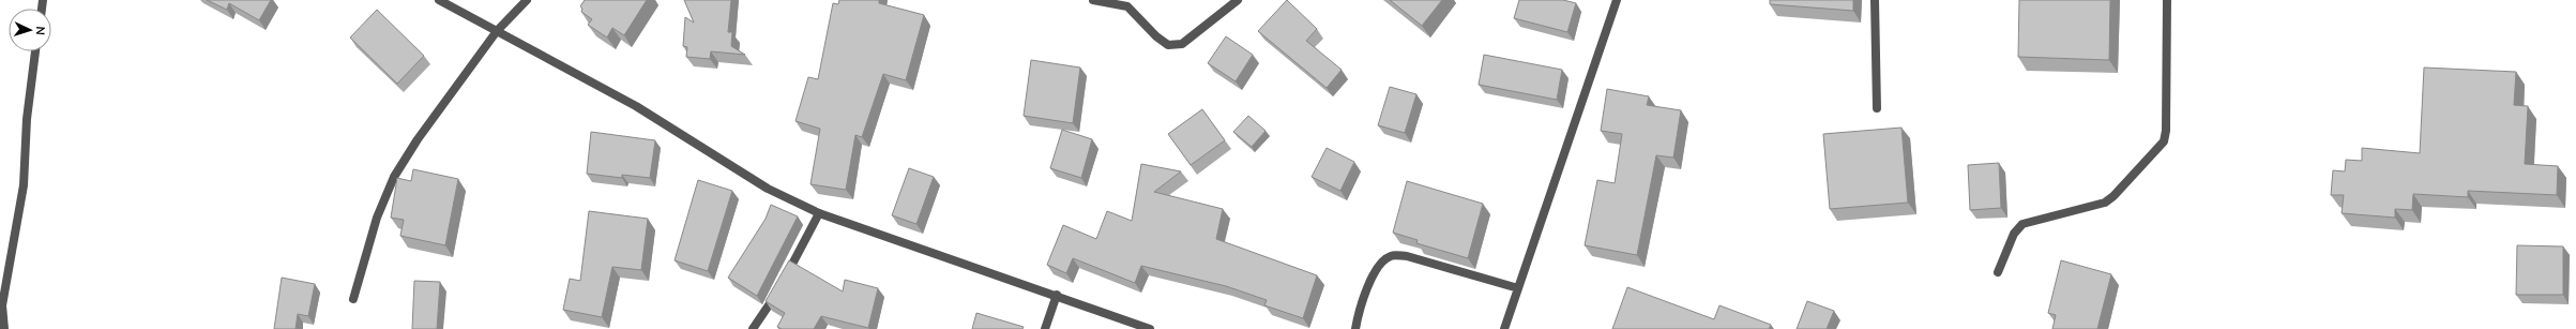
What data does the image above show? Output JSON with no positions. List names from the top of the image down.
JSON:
{
  "north": "right"
}
